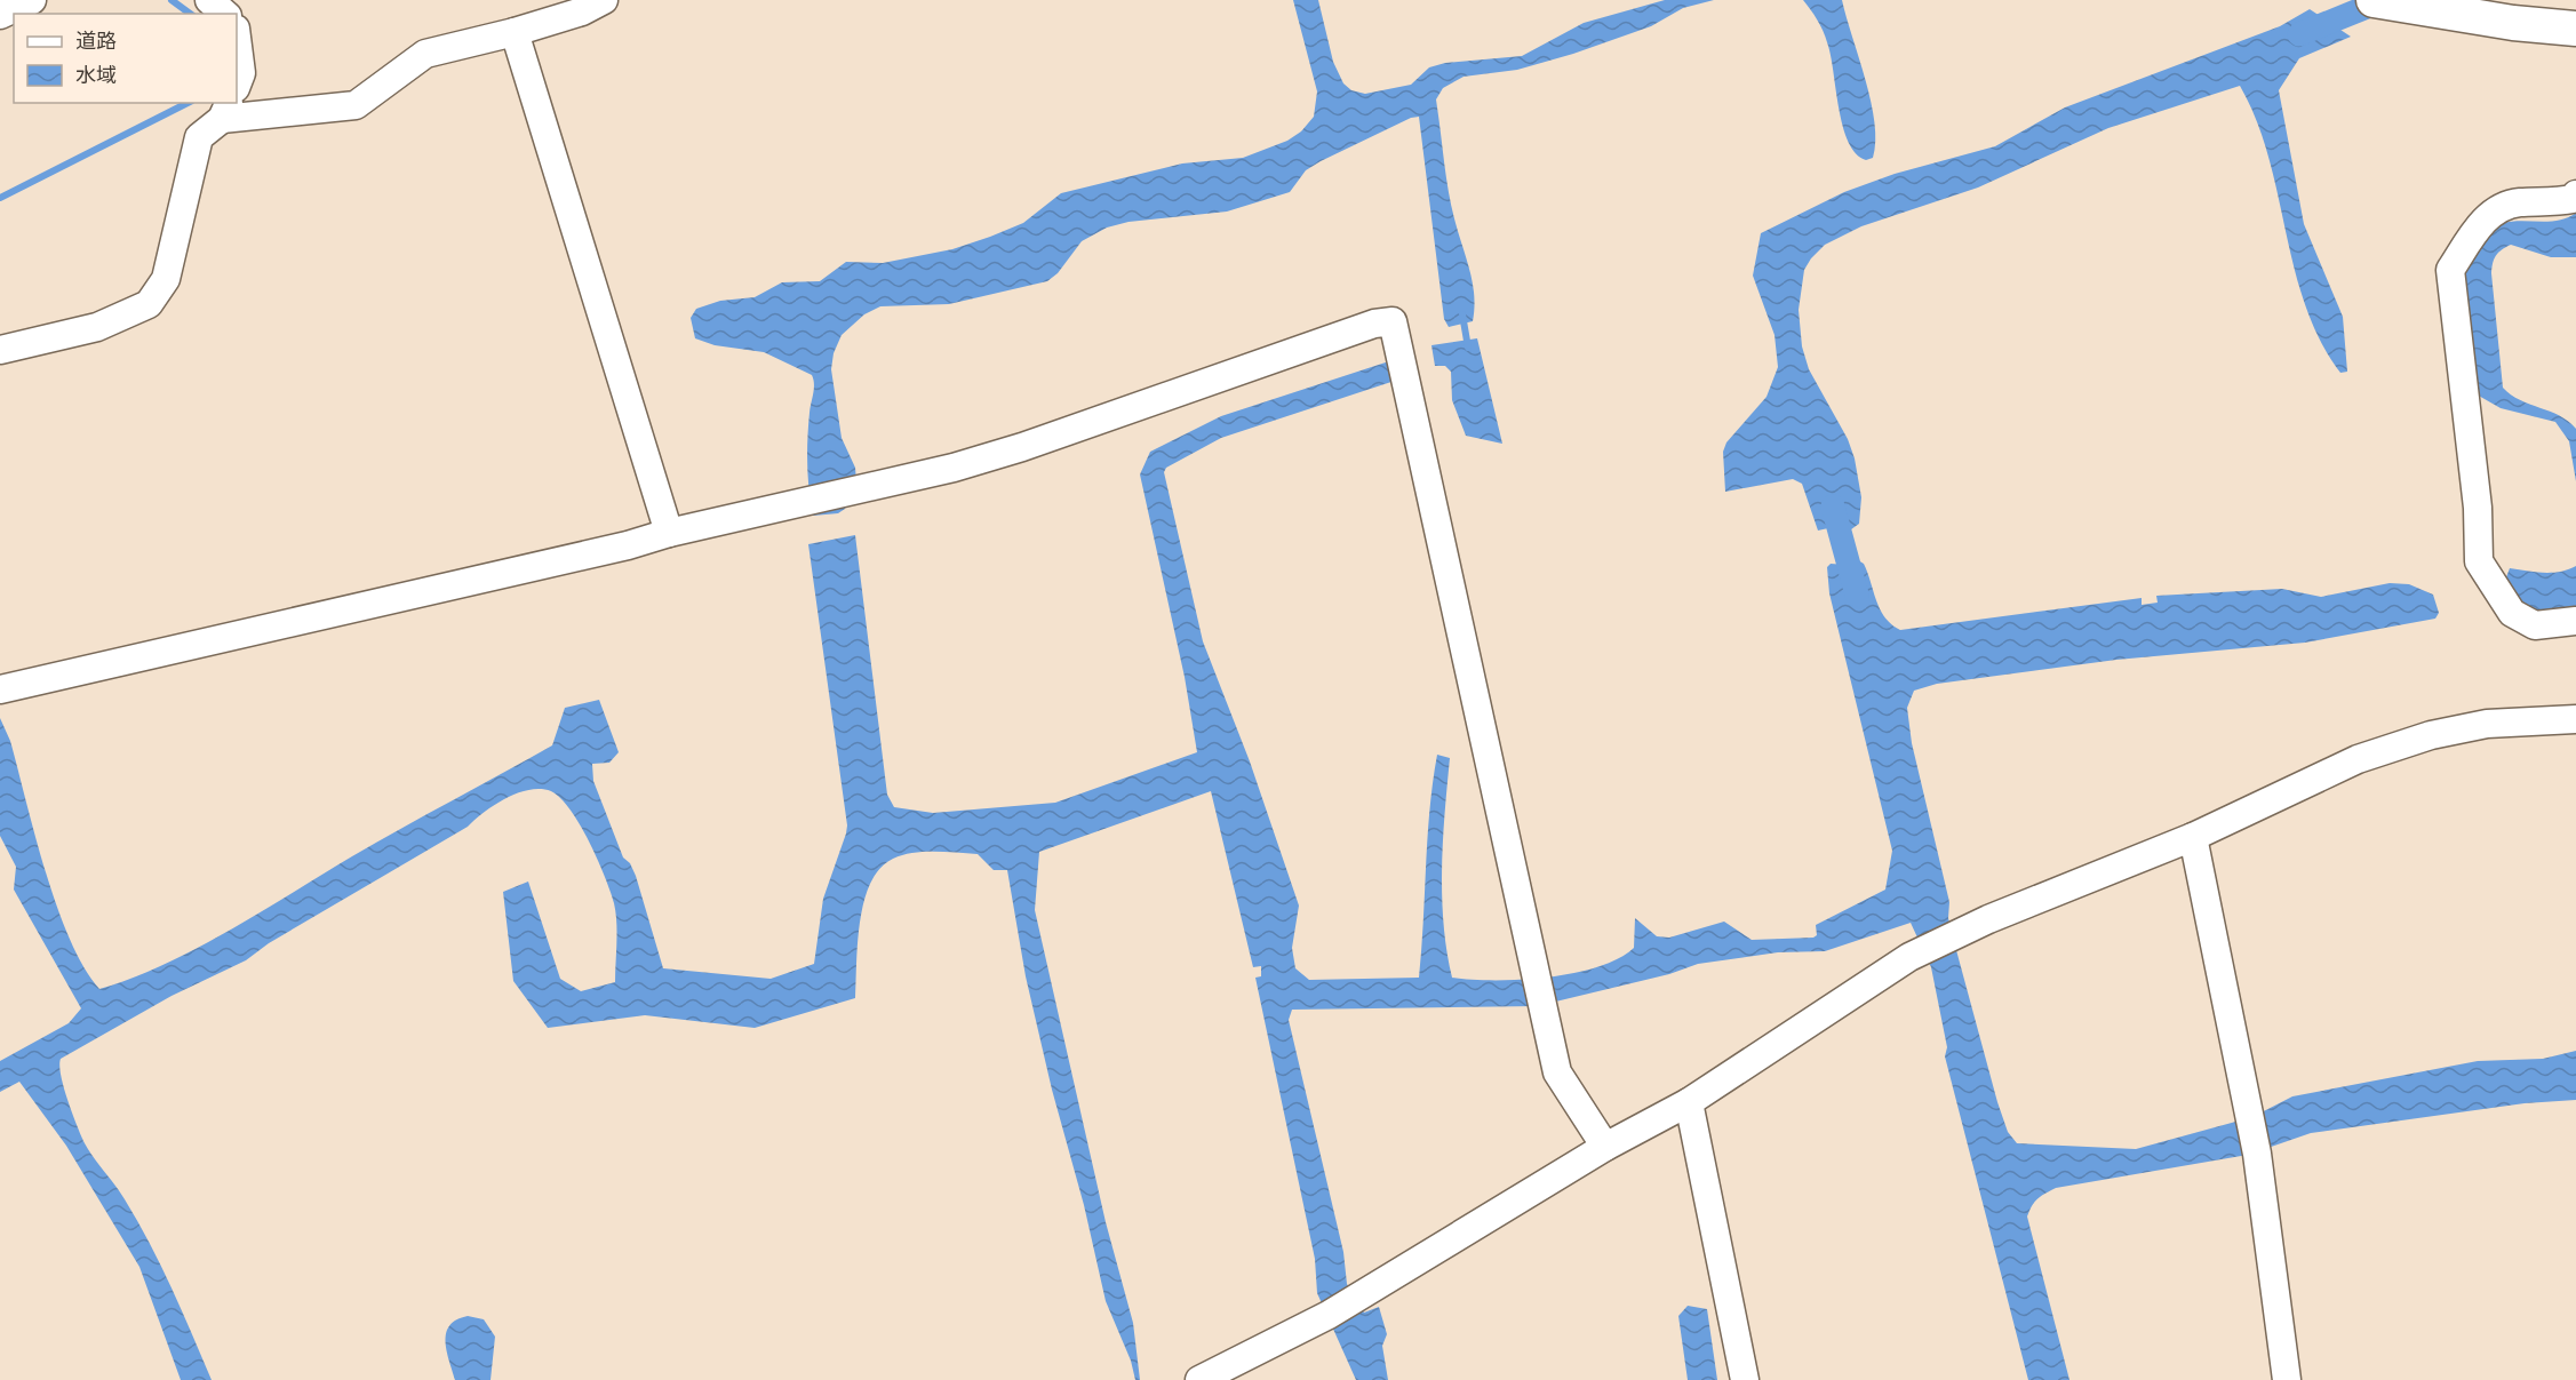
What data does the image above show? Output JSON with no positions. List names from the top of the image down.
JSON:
{
  "legend": ["道路", "水域"]
}
